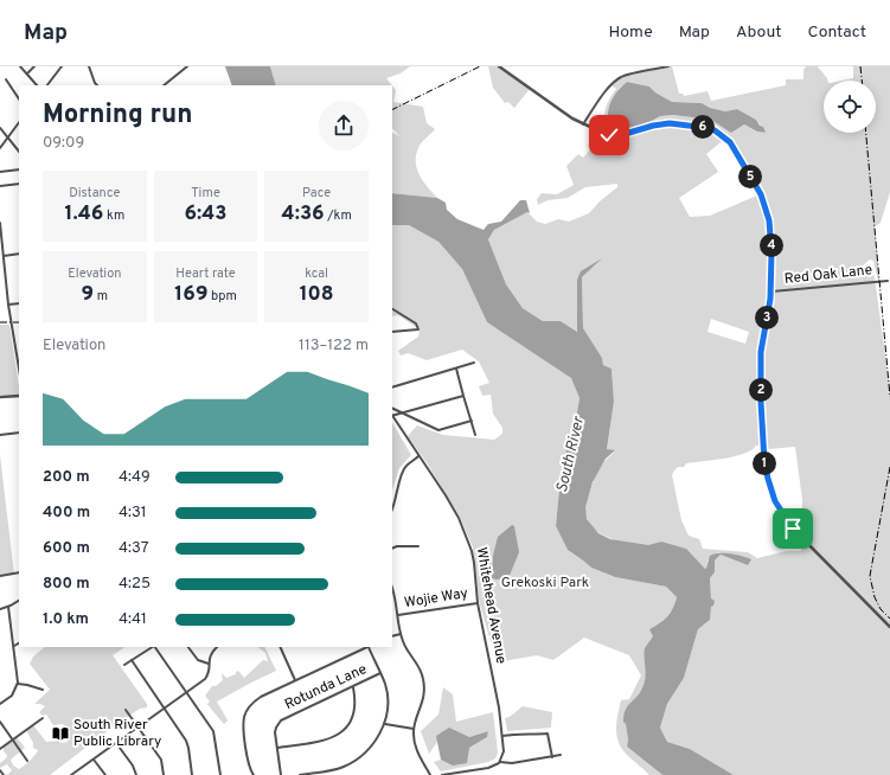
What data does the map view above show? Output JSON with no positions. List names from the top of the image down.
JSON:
{
  "streets": {
    "street": [
      "Red Oak Lane",
      "Wojie Way",
      "Whitehead Avenue",
      "Rotunda Lane"
    ]
  },
  "crossings": [
    ["Wojie Way", "Whitehead Avenue"]
  ],
  "water": ["South River"],
  "parks": ["Grekoski Park"],
  "places": {
    "library": ["South River Public Library"]
  },
  "page": {
    "header": "Map",
    "nav": [
      "Home",
      "Map",
      "About",
      "Contact"
    ],
    "heading": ["Morning run", "09:09"],
    "pins": [
      "6",
      "5",
      "4",
      "3",
      "2",
      "1"
    ],
    "stats": [
      ["Distance", "1.46 km"],
      ["Time", "6:43"],
      ["Pace", "4:36 /km"],
      ["Elevation", "9 m"],
      ["Heart rate", "169 bpm"],
      ["kcal", "108"]
    ],
    "chart": ["Elevation", "113–122 m"],
    "list": [
      {
        "name": "200 m",
        "note": "4:49"
      },
      {
        "name": "400 m",
        "note": "4:31"
      },
      {
        "name": "600 m",
        "note": "4:37"
      },
      {
        "name": "800 m",
        "note": "4:25"
      },
      {
        "name": "1.0 km",
        "note": "4:41"
      }
    ]
  }
}
